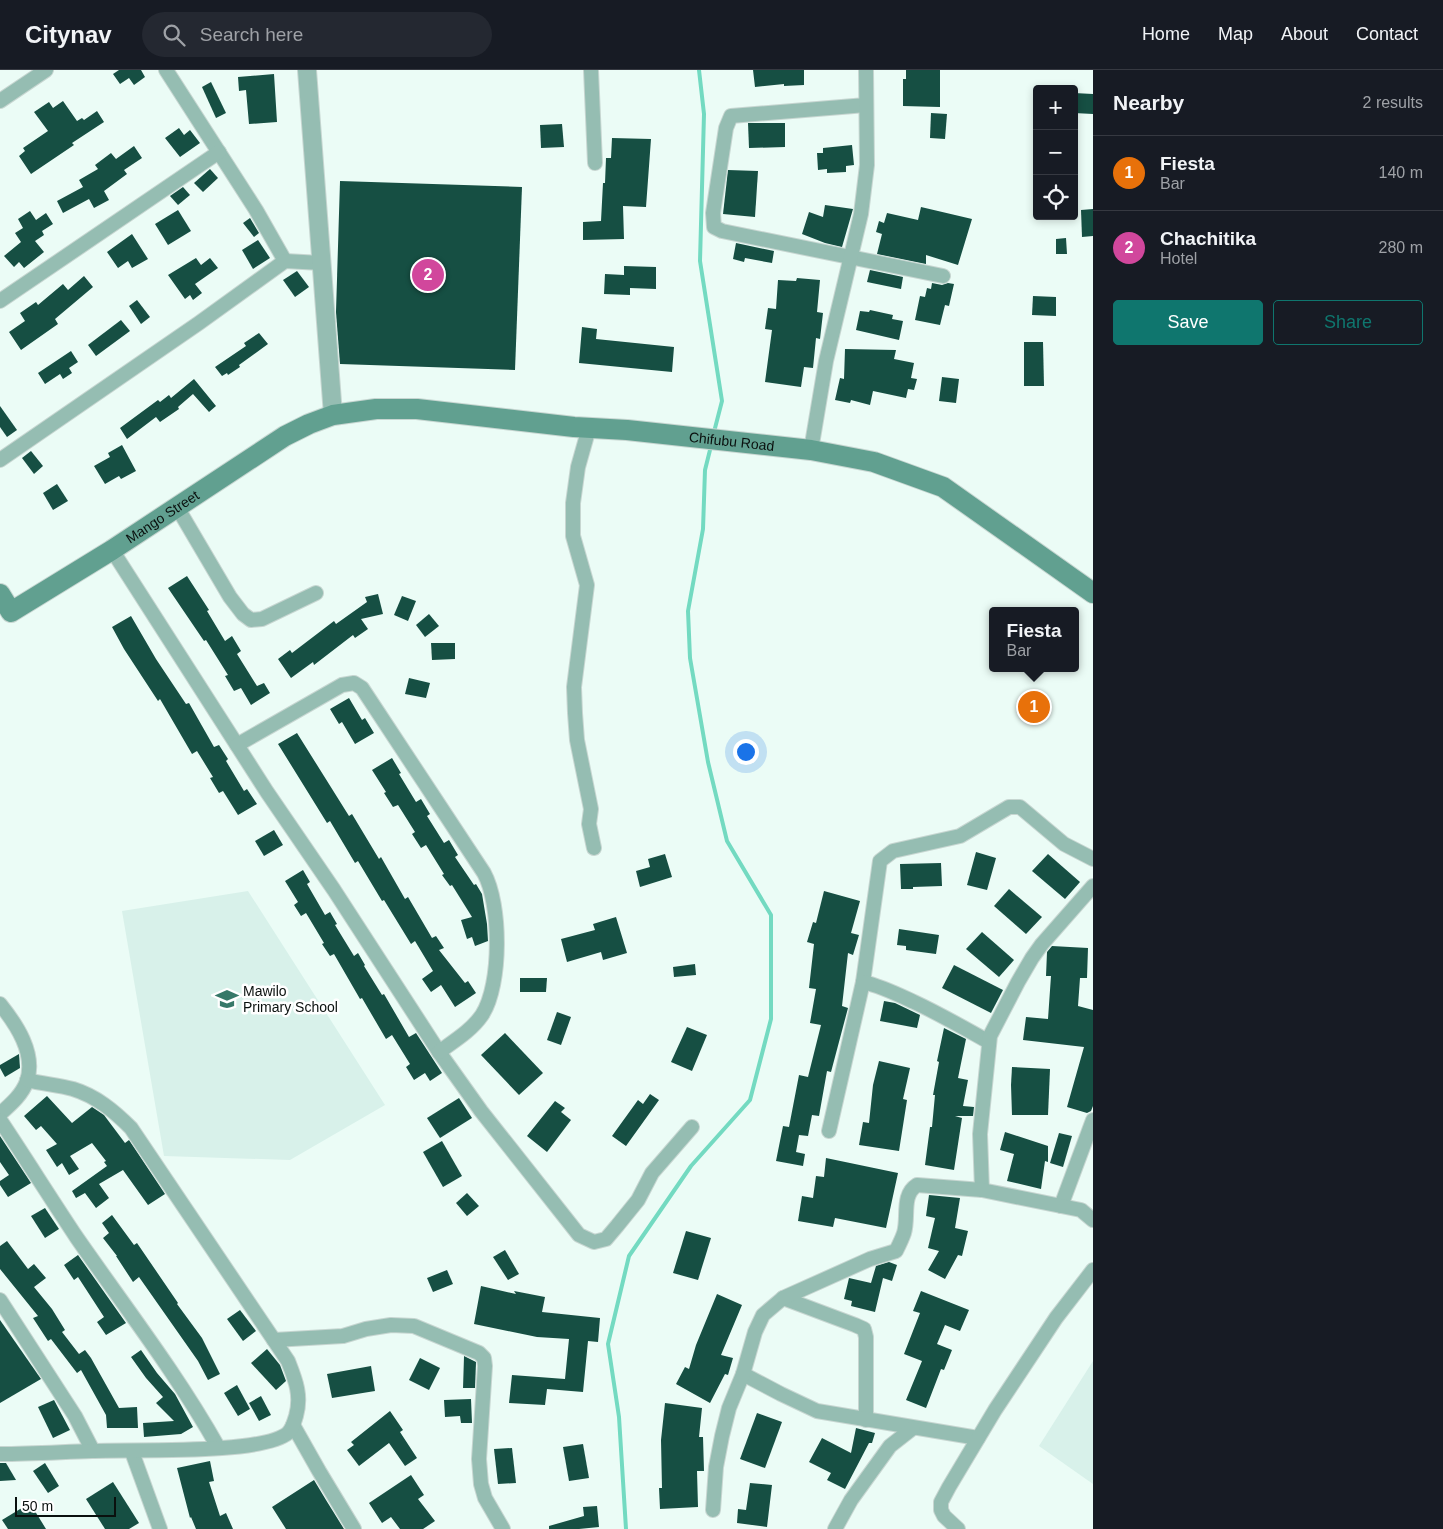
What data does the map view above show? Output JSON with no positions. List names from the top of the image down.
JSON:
{
  "streets": {
    "main road": ["Chifubu Road", "Mango Street"]
  },
  "crossings": [
    ["Chifubu Road", "Mango Street"]
  ],
  "places": {
    "school or university": ["Mawilo Primary School"]
  },
  "scale_bar": "50 m",
  "page": {
    "header": "Citynav",
    "search": "Search here",
    "nav": [
      "Home",
      "Map",
      "About",
      "Contact"
    ],
    "heading": ["Nearby", "2 results"],
    "map_buttons": ["+", "−"],
    "list": [
      {
        "mark": "1",
        "name": "Fiesta",
        "note": "Bar",
        "value": "140 m"
      },
      {
        "mark": "2",
        "name": "Chachitika",
        "note": "Hotel",
        "value": "280 m"
      }
    ],
    "pins": ["2", "1"],
    "buttons": ["Save", "Share"],
    "popup": ["Fiesta", "Bar"],
    "scale": "50 m"
  }
}
